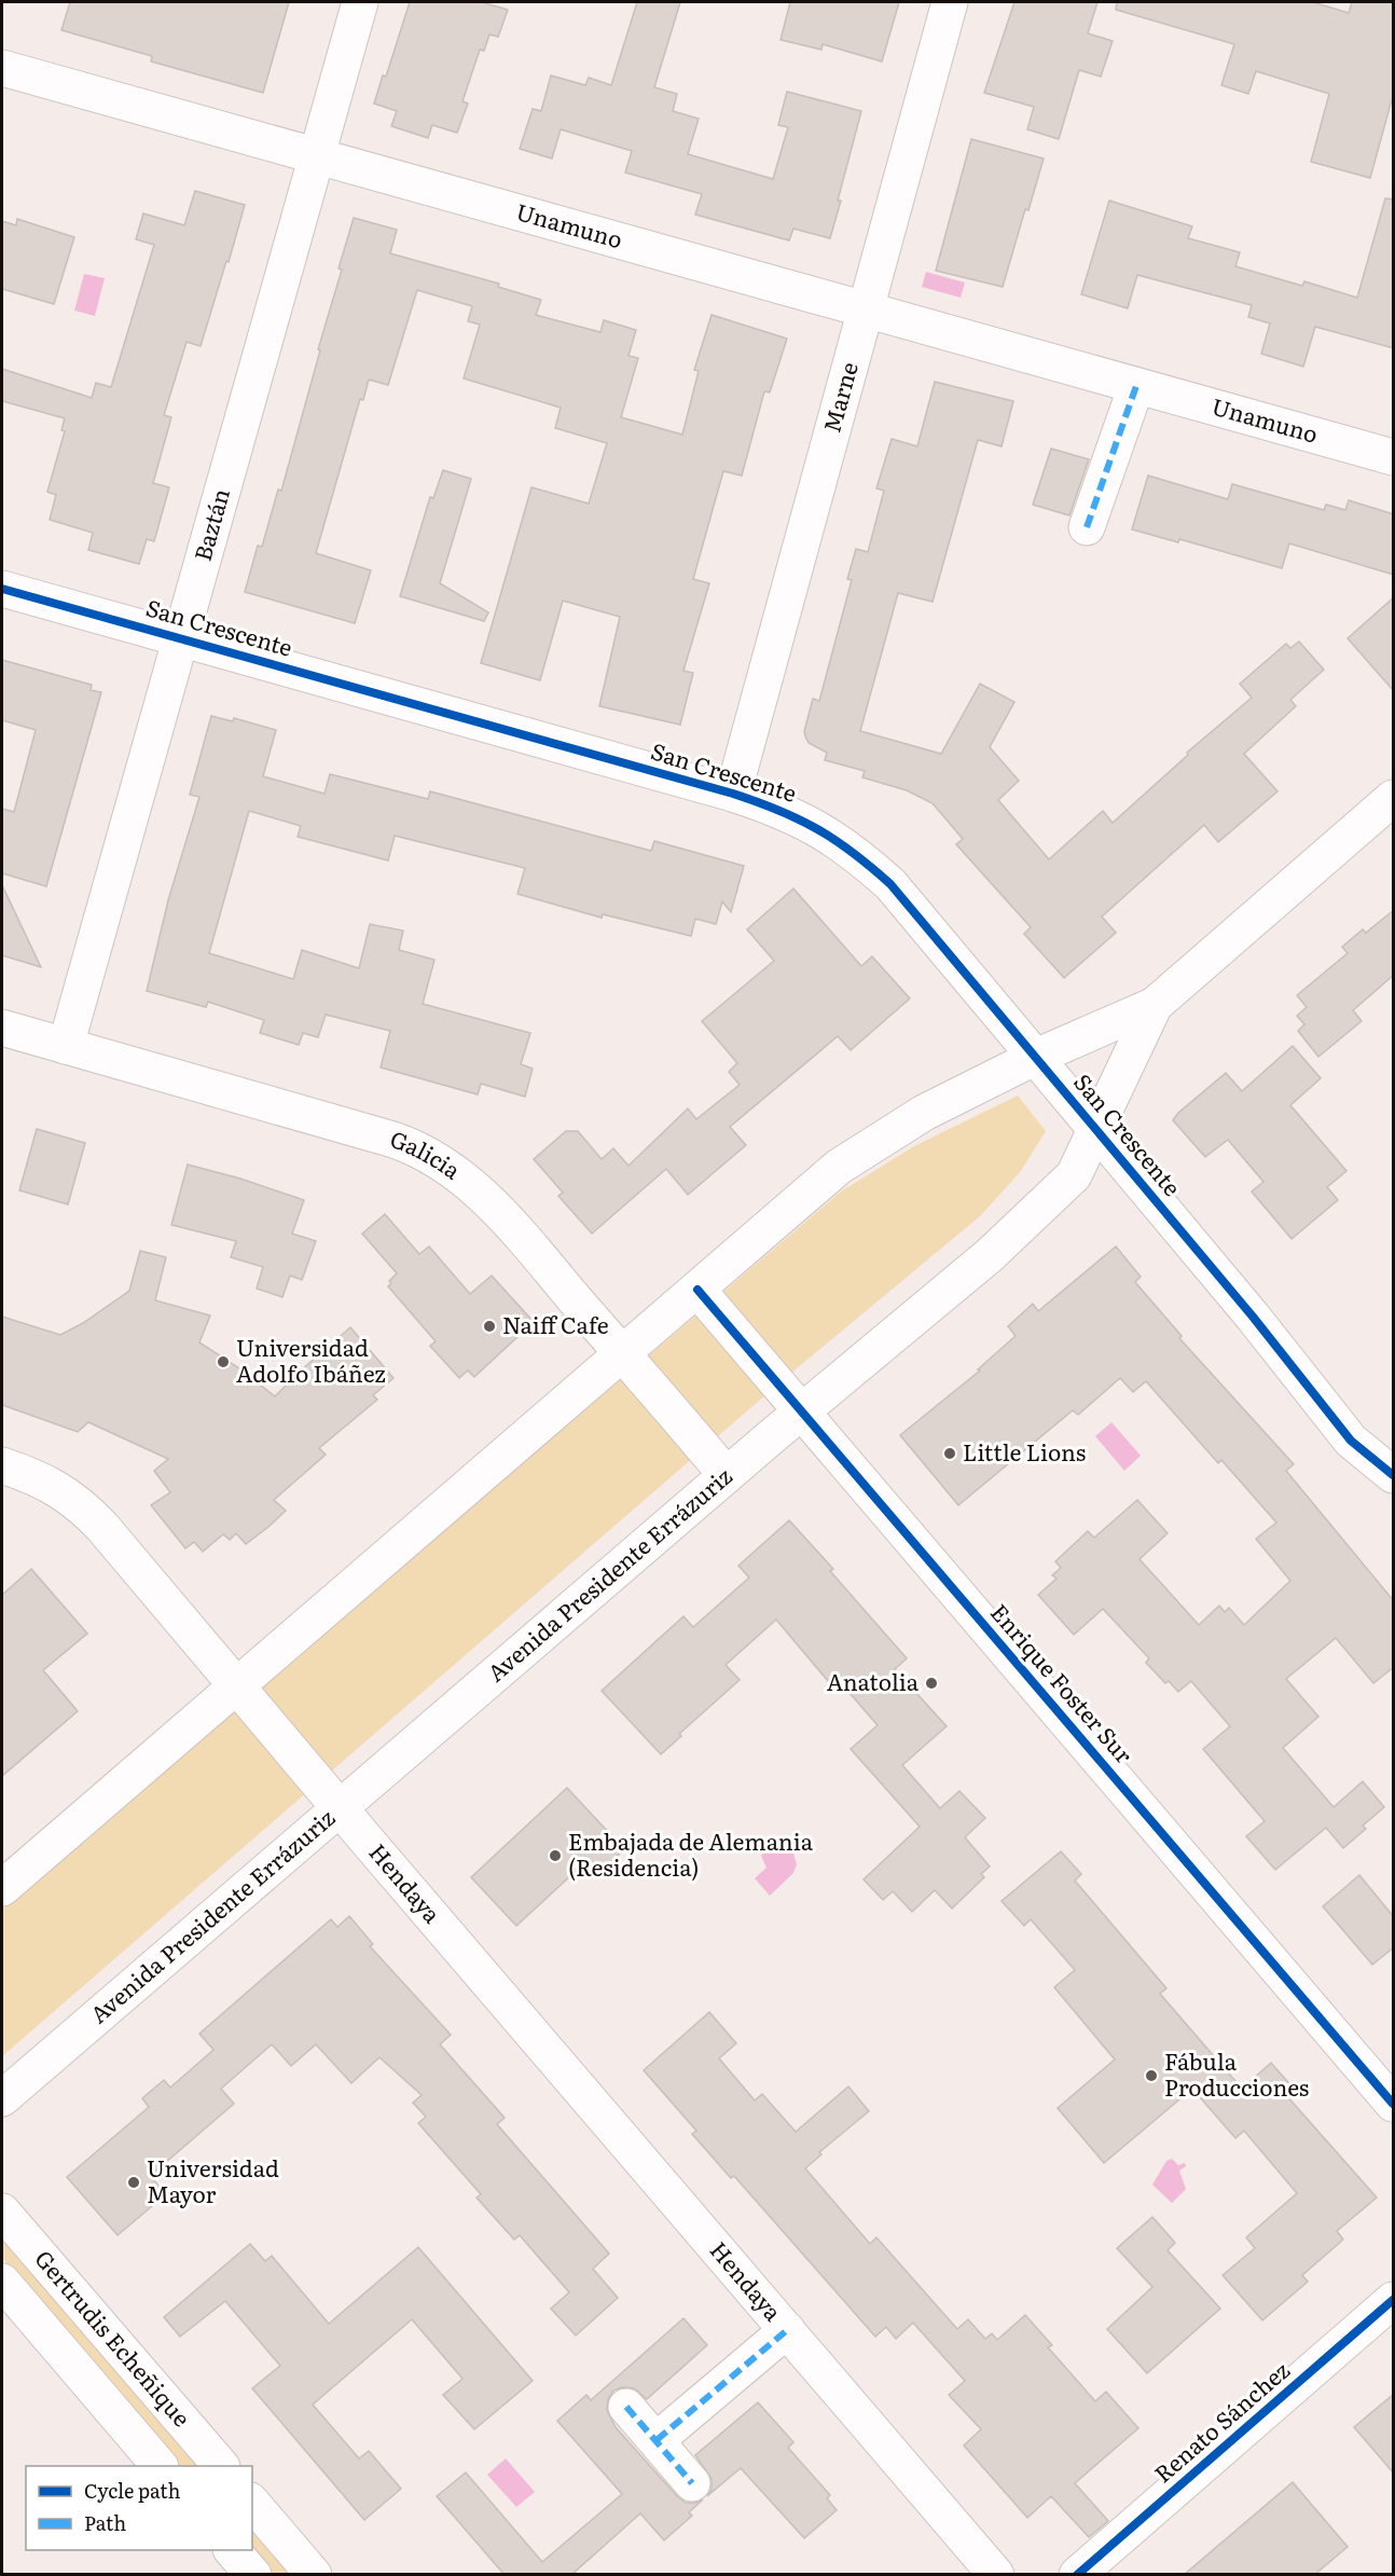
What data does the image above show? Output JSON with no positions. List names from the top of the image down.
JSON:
{
  "streets": {
    "street": [
      "Unamuno",
      "Marne",
      "Baztán",
      "San Crescente",
      "Galicia",
      "Avenida Presidente Errázuriz",
      "Enrique Foster Sur",
      "Hendaya",
      "Gertrudis Echeñique",
      "Renato Sánchez"
    ]
  },
  "crossings": [
    ["Unamuno", "Marne"],
    ["Unamuno", "Baztán"],
    ["Marne", "San Crescente"],
    ["Baztán", "San Crescente"],
    ["Baztán", "Galicia"],
    ["San Crescente", "Avenida Presidente Errázuriz"],
    ["Galicia", "Avenida Presidente Errázuriz"],
    ["Avenida Presidente Errázuriz", "Enrique Foster Sur"],
    ["Avenida Presidente Errázuriz", "Hendaya"]
  ],
  "places": [
    "Naiff Cafe",
    "Universidad Adolfo Ibáñez",
    "Little Lions",
    "Anatolia",
    "Embajada de Alemania (Residencia)",
    "Fábula Producciones",
    "Universidad Mayor"
  ],
  "legend": ["Cycle path", "Path"]
}
